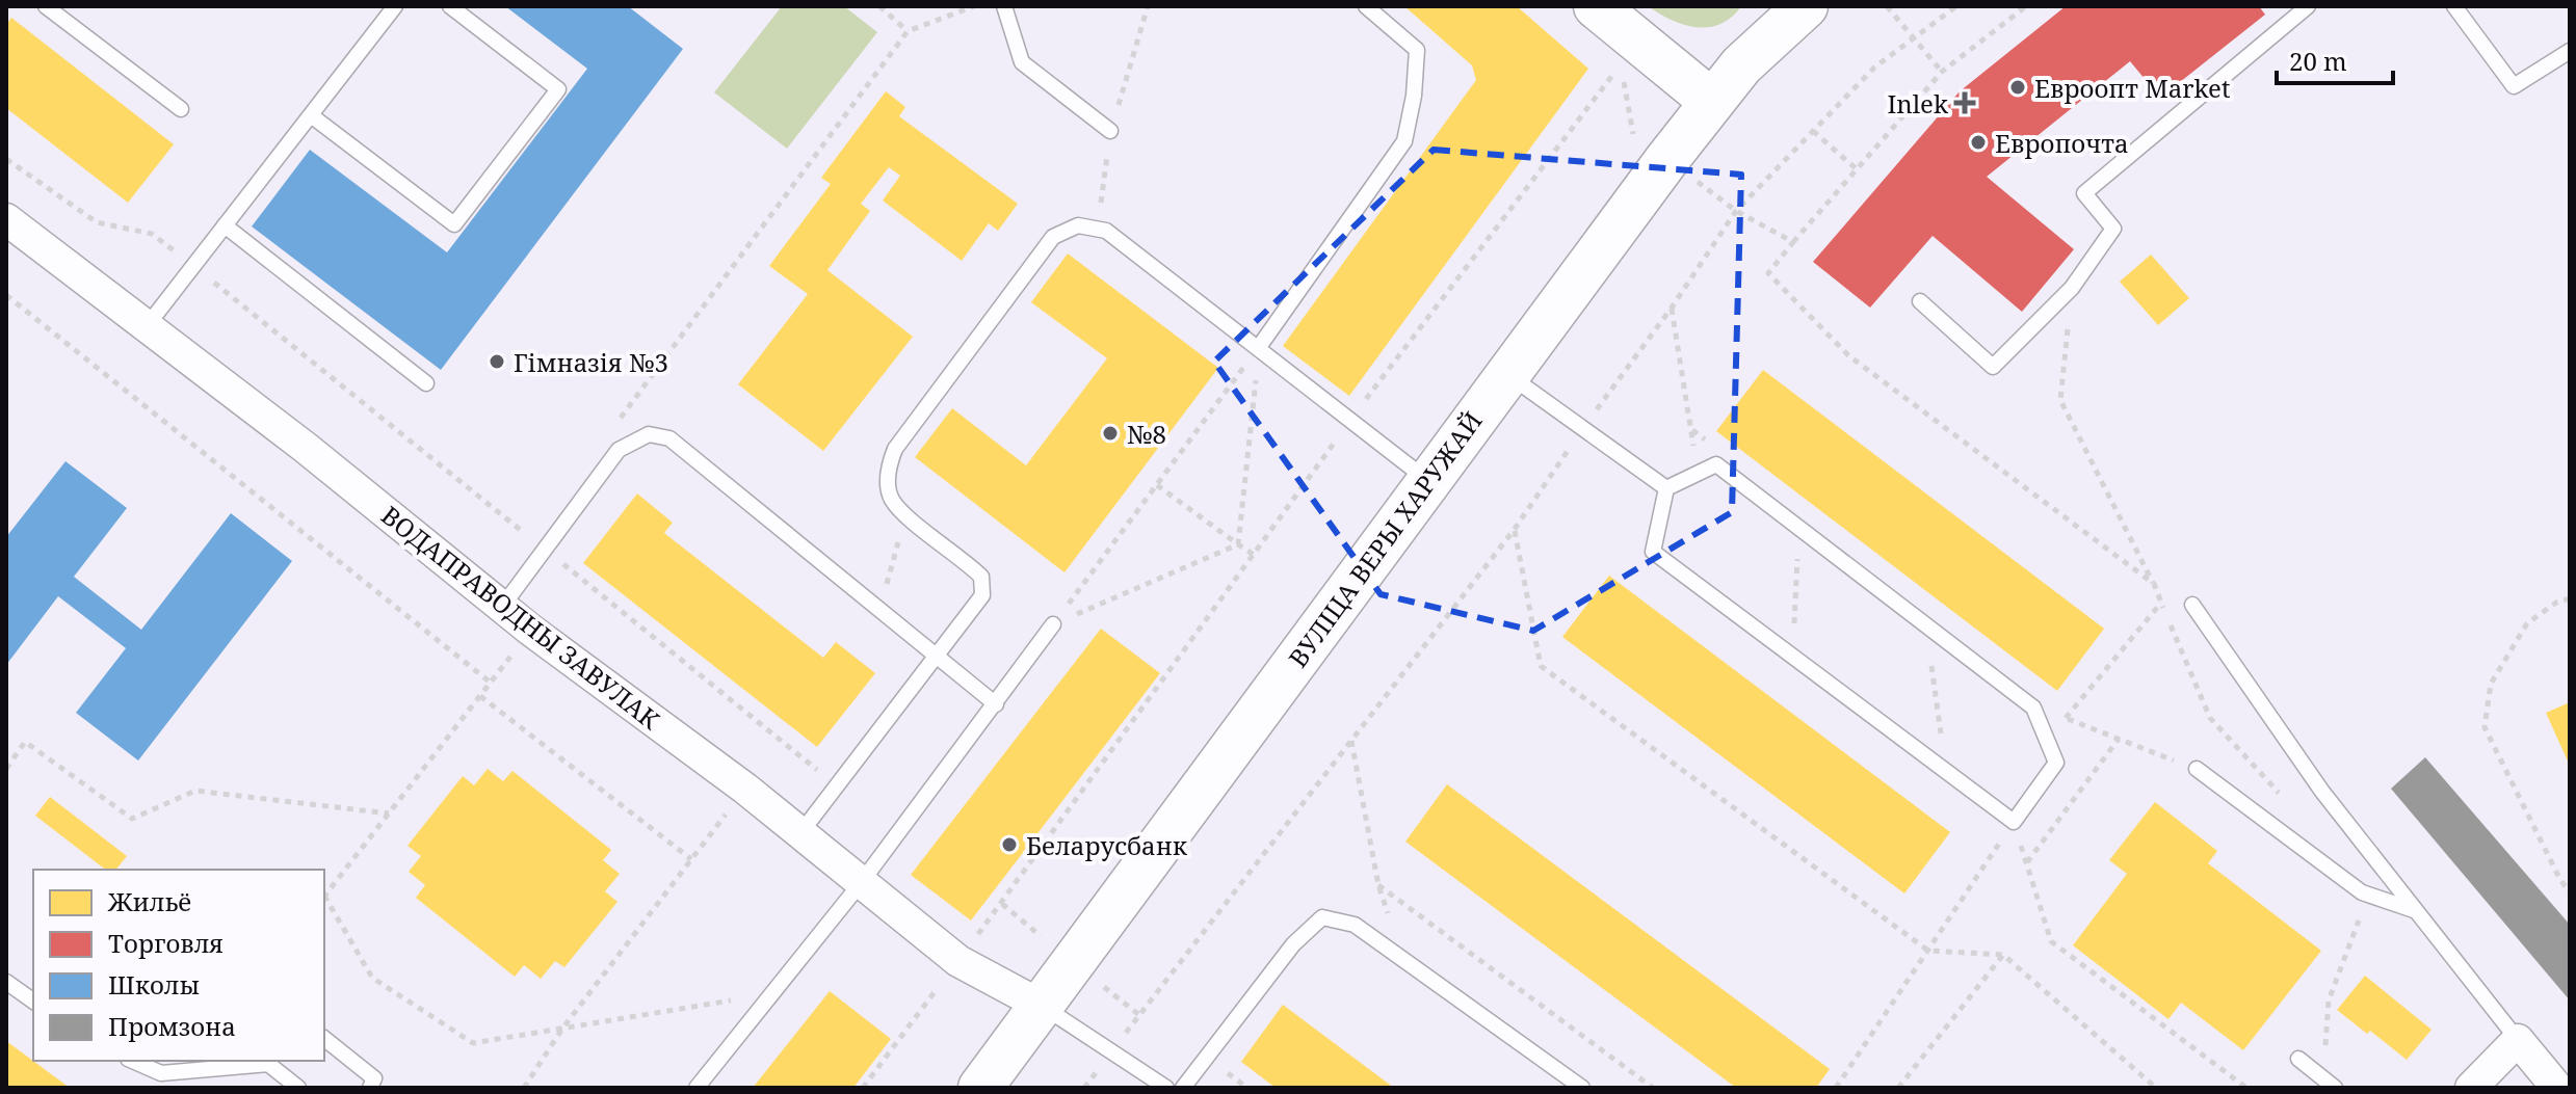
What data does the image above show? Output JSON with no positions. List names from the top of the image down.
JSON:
{
  "streets": {
    "main road": ["ВУЛІЦА ВЕРЫ ХАРУЖАЙ"],
    "street": ["ВОДАПРАВОДНЫ ЗАВУЛАК"]
  },
  "crossings": [
    ["ВУЛІЦА ВЕРЫ ХАРУЖАЙ", "ВОДАПРАВОДНЫ ЗАВУЛАК"]
  ],
  "places": {
    "other": [
      "Евроопт Market",
      "Европочта",
      "Гімназія №3",
      "№8",
      "Беларусбанк"
    ],
    "health": ["Inlek"]
  },
  "legend": [
    "Жильё",
    "Торговля",
    "Школы",
    "Промзона"
  ],
  "scale_bar": "20 m"
}
